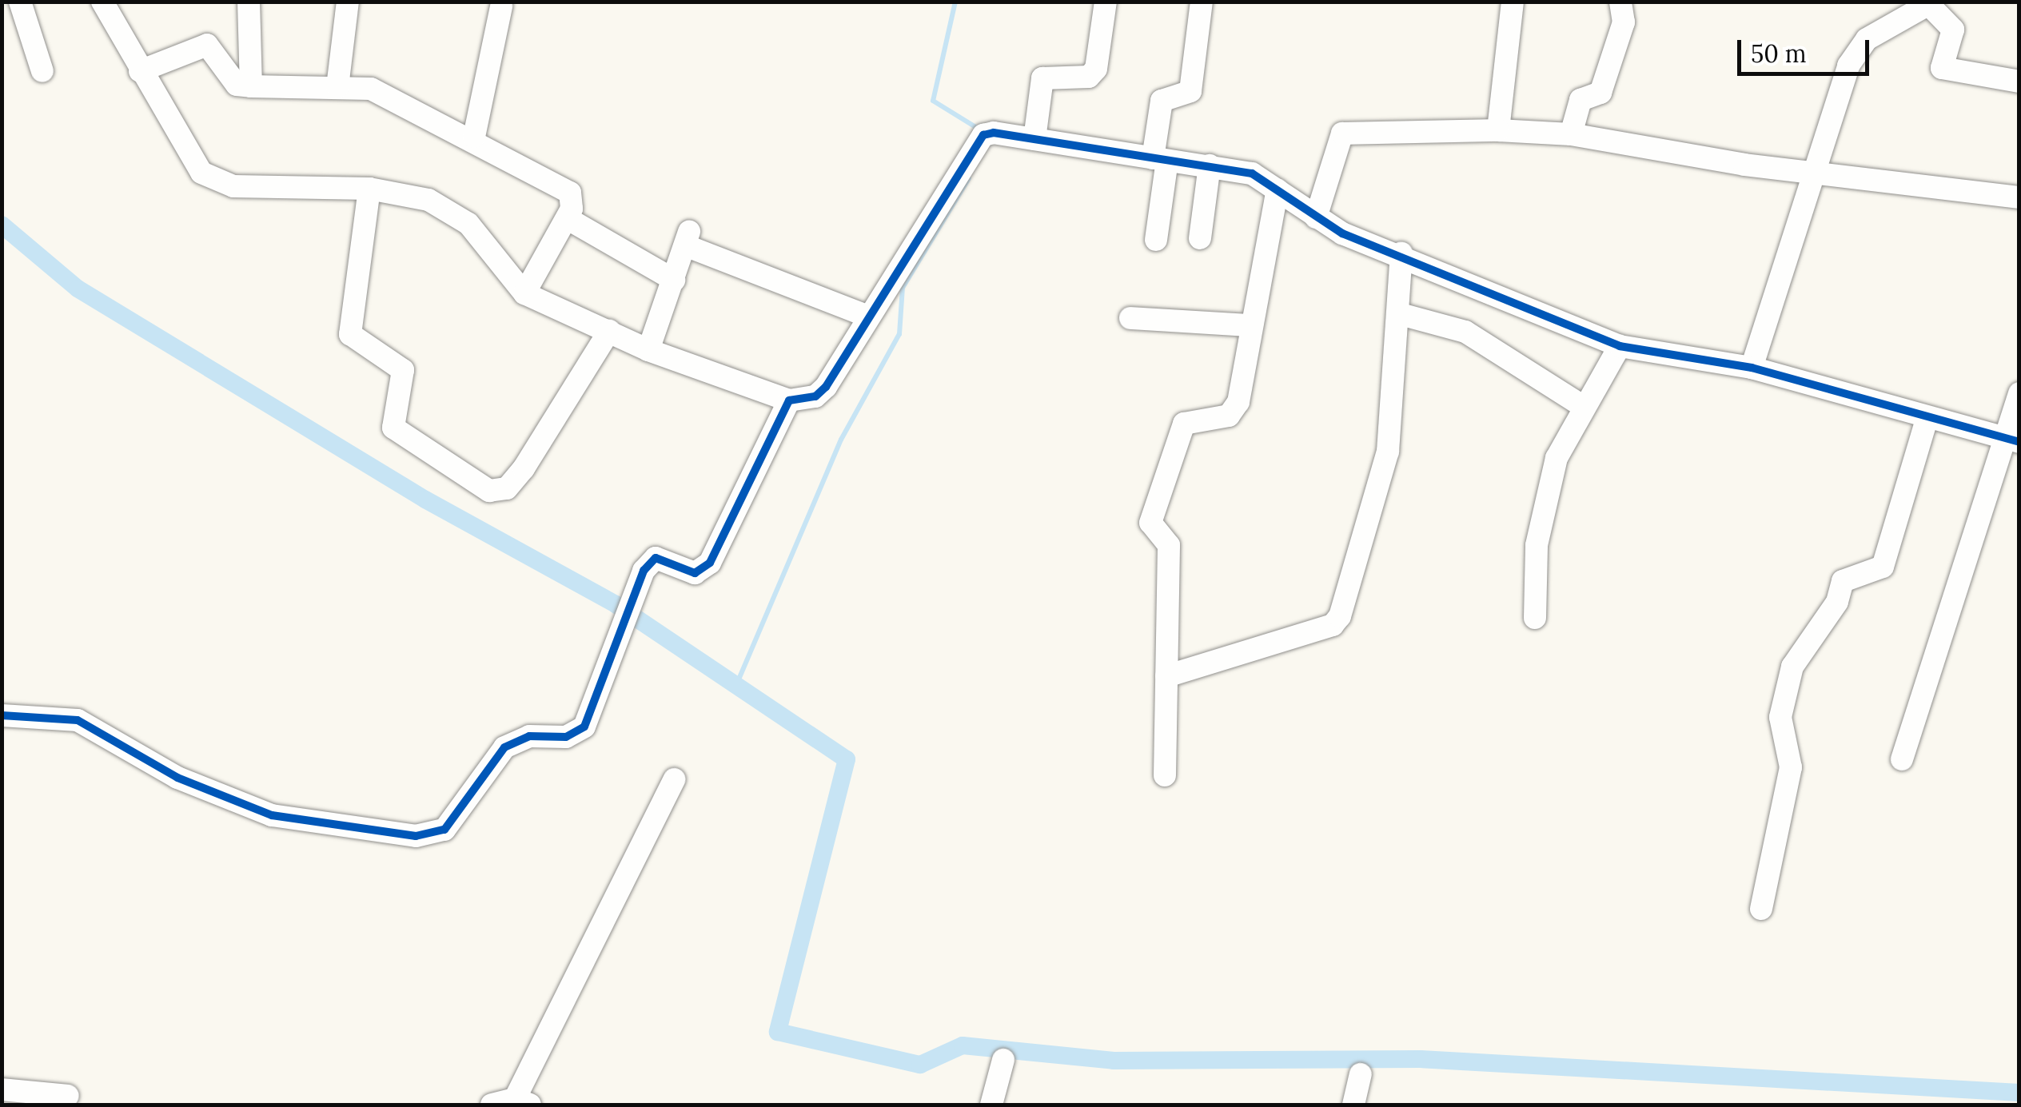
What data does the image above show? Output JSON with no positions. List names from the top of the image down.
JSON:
{
  "scale_bar": "50 m"
}
